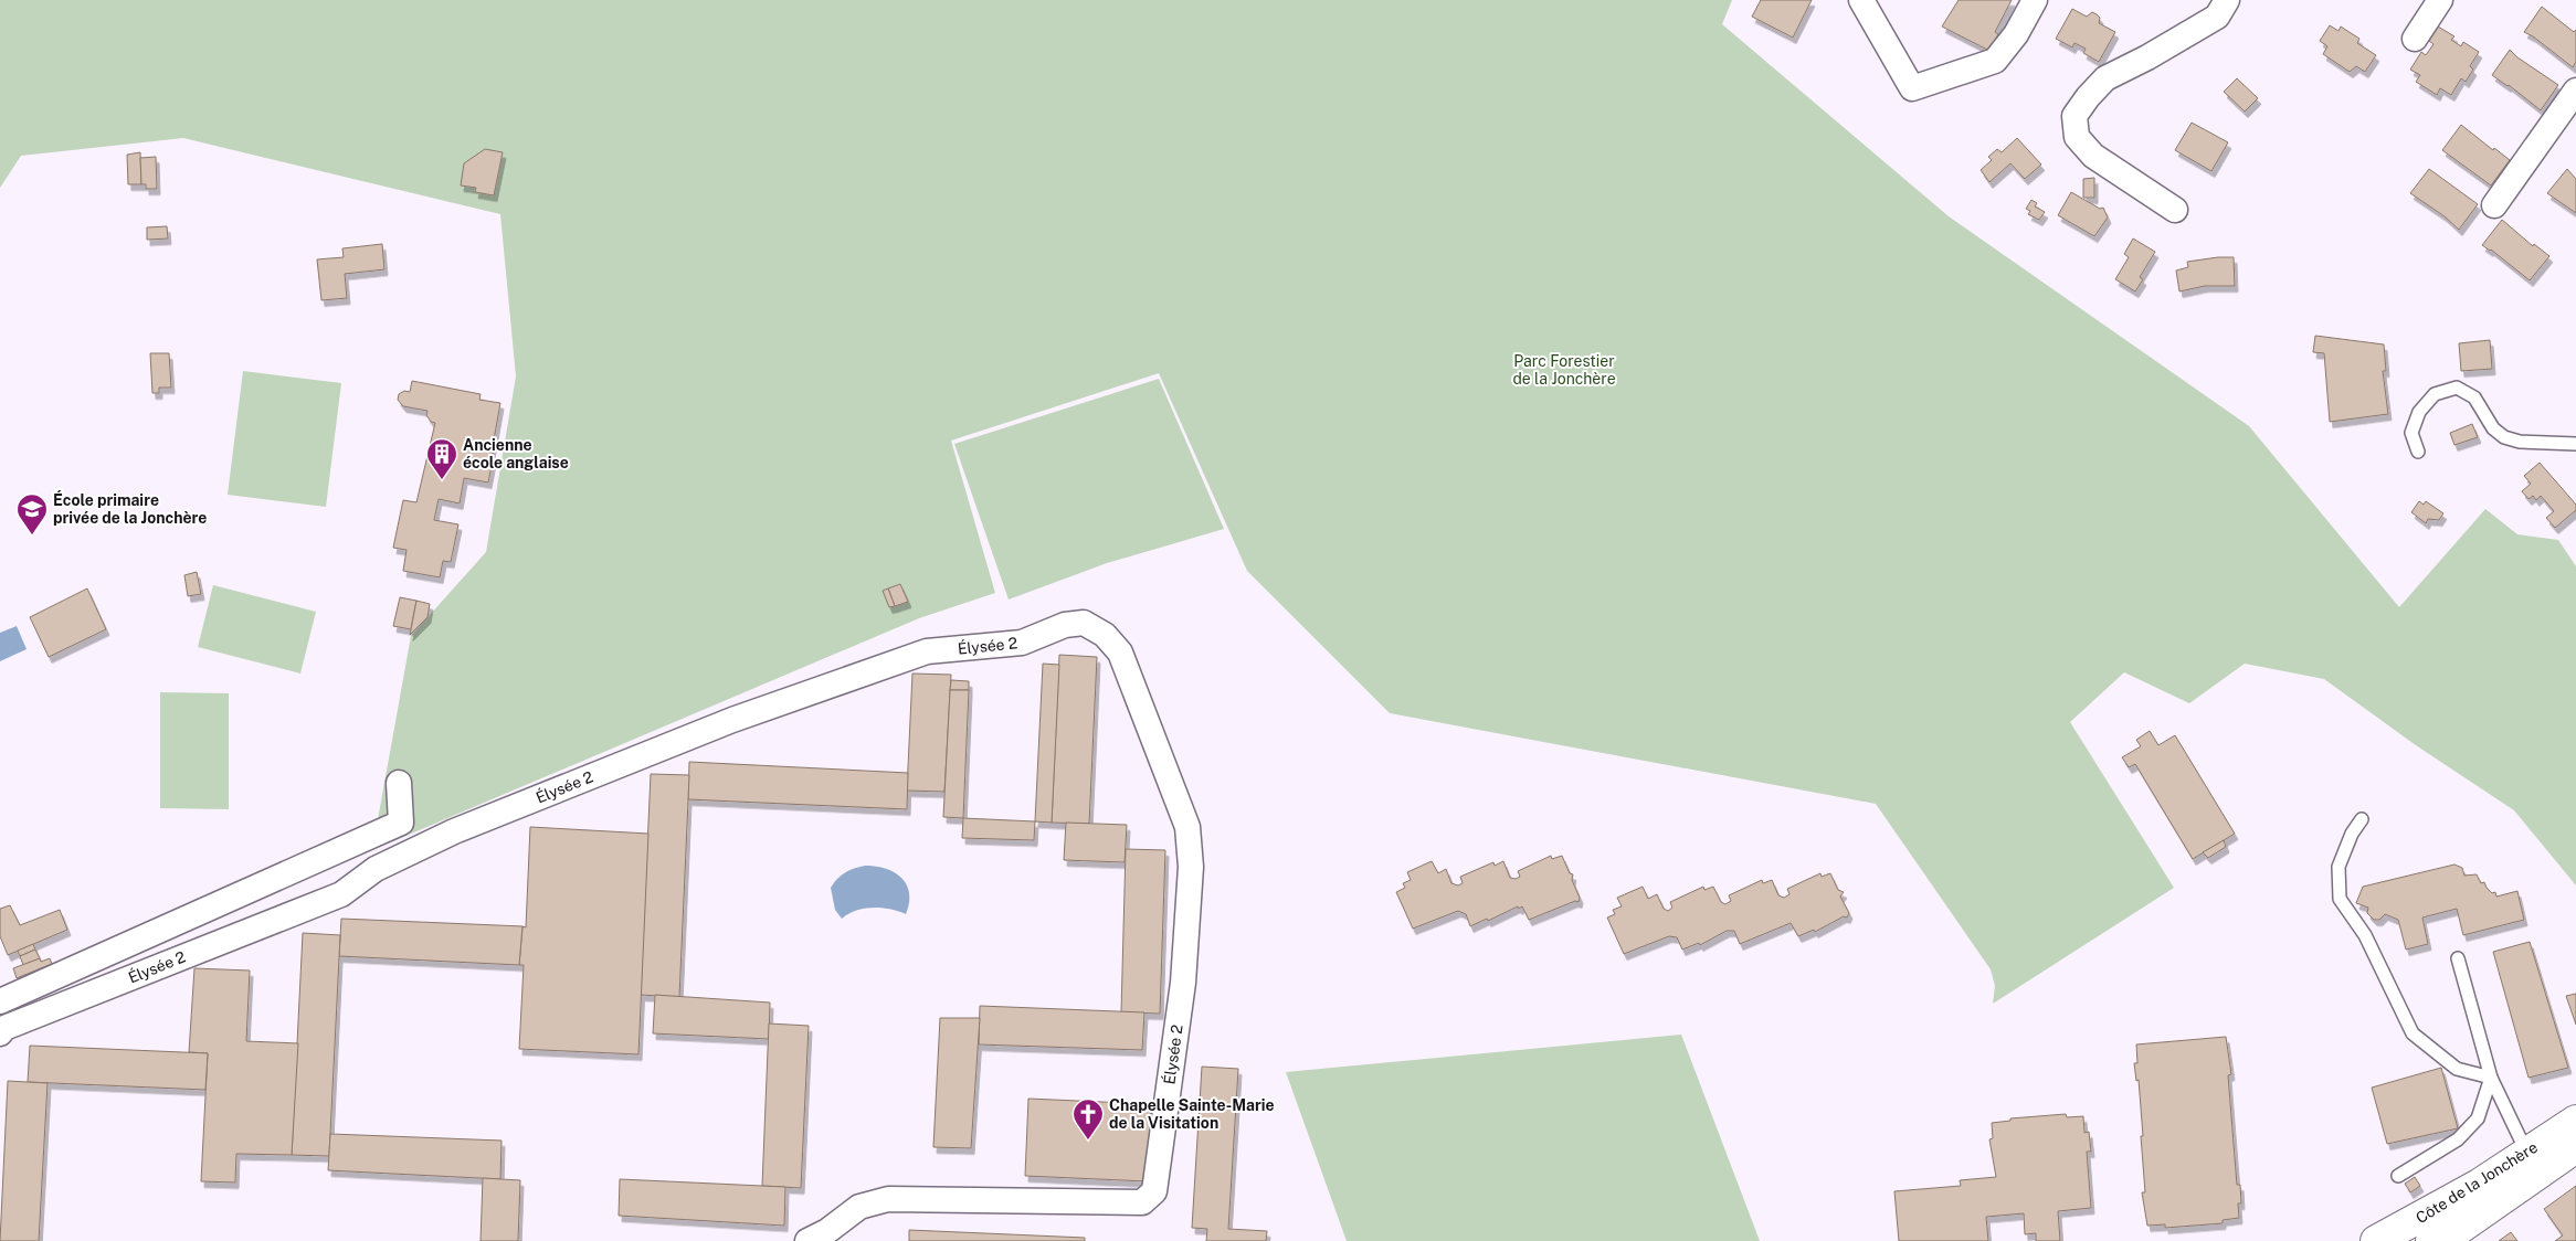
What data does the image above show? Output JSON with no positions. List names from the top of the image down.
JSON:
{
  "streets": {
    "street": ["Élysée 2", "Côte de la Jonchère"]
  },
  "parks": ["Parc Forestier de la Jonchère"],
  "places": {
    "building": ["Ancienne école anglaise"],
    "school or university": ["École primaire privée de la Jonchère"],
    "church": ["Chapelle Sainte-Marie de la Visitation"]
  }
}
